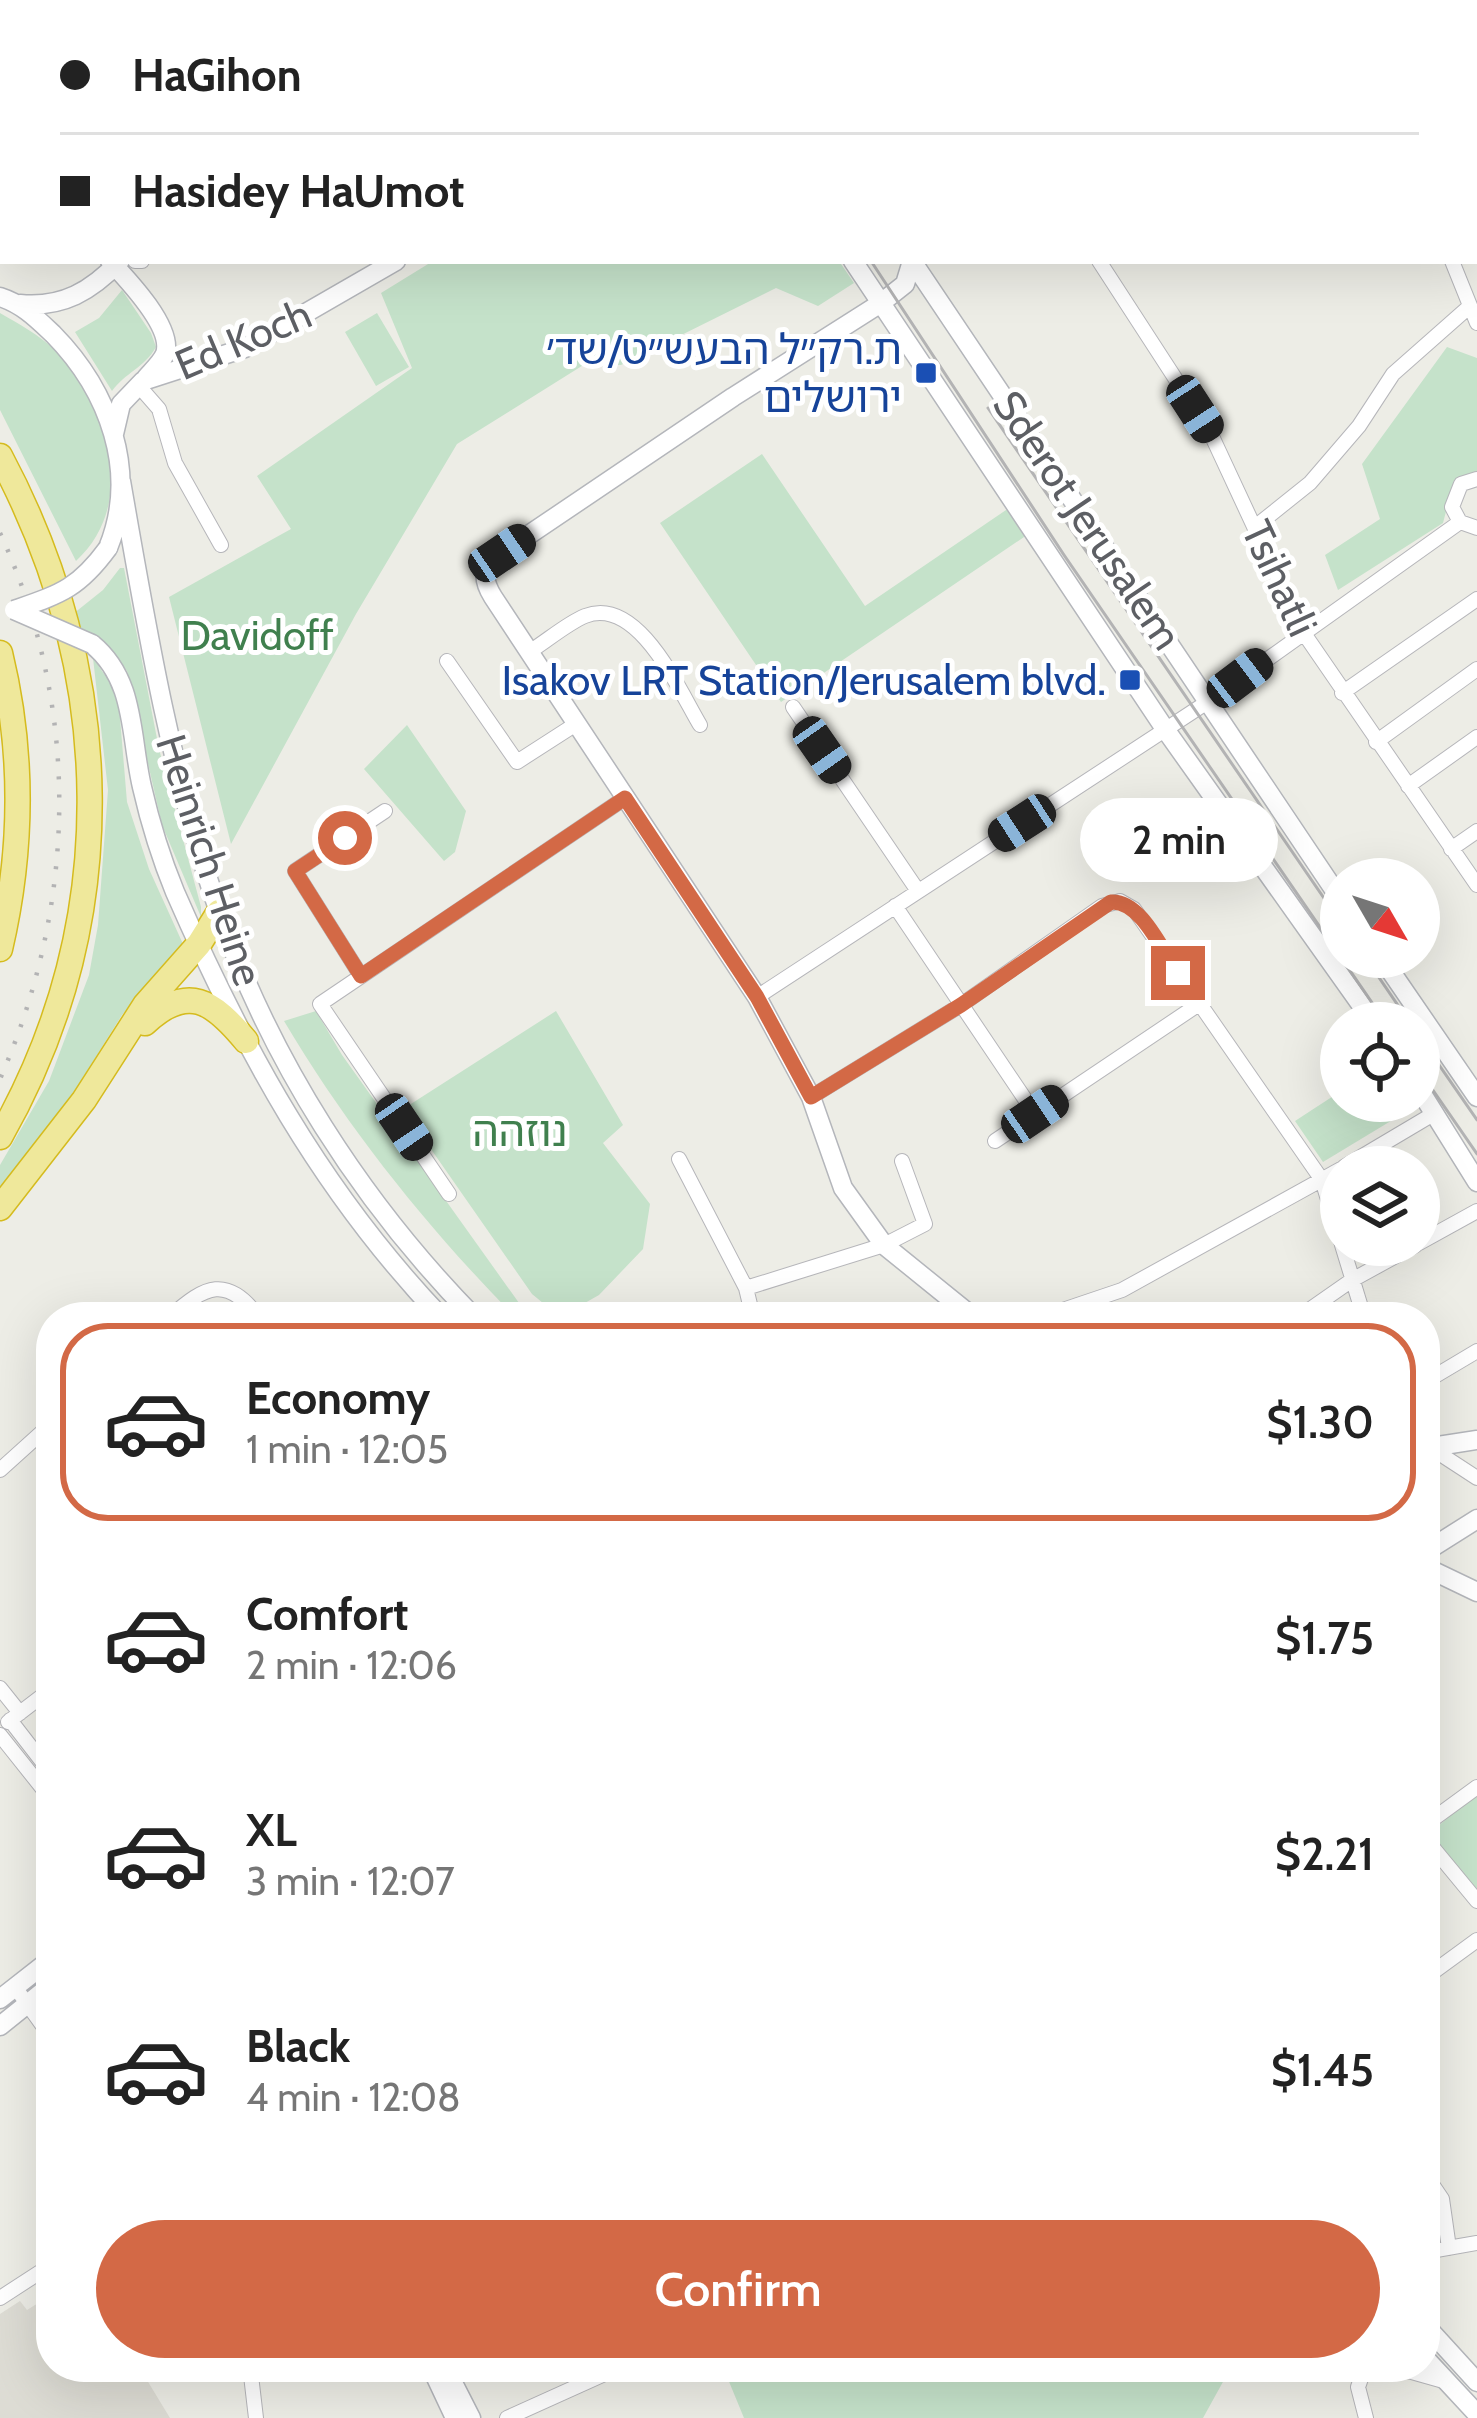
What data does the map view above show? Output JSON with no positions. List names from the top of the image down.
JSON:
{
  "streets": {
    "street": [
      "Ed Koch",
      "Sderot Jerusalem",
      "Tsihatli",
      "Heinrich Heine"
    ]
  },
  "crossings": [
    ["Ed Koch", "Heinrich Heine"]
  ],
  "parks": ["Davidoff", "נוזהה"],
  "places": {
    "transit": ["ת.רק״ל הבעש״ט/שד׳ ירושלים", "Isakov LRT Station/Jerusalem blvd."]
  },
  "north": "bottom right",
  "page": {
    "banner": ["HaGihon", "Hasidey HaUmot"],
    "bubble": "2 min",
    "list": [
      {
        "name": "Economy",
        "note": "1 min · 12:05",
        "value": "$1.30"
      },
      {
        "name": "Comfort",
        "note": "2 min · 12:06",
        "value": "$1.75"
      },
      {
        "name": "XL",
        "note": "3 min · 12:07",
        "value": "$2.21"
      },
      {
        "name": "Black",
        "note": "4 min · 12:08",
        "value": "$1.45"
      }
    ],
    "buttons": "Confirm"
  }
}
